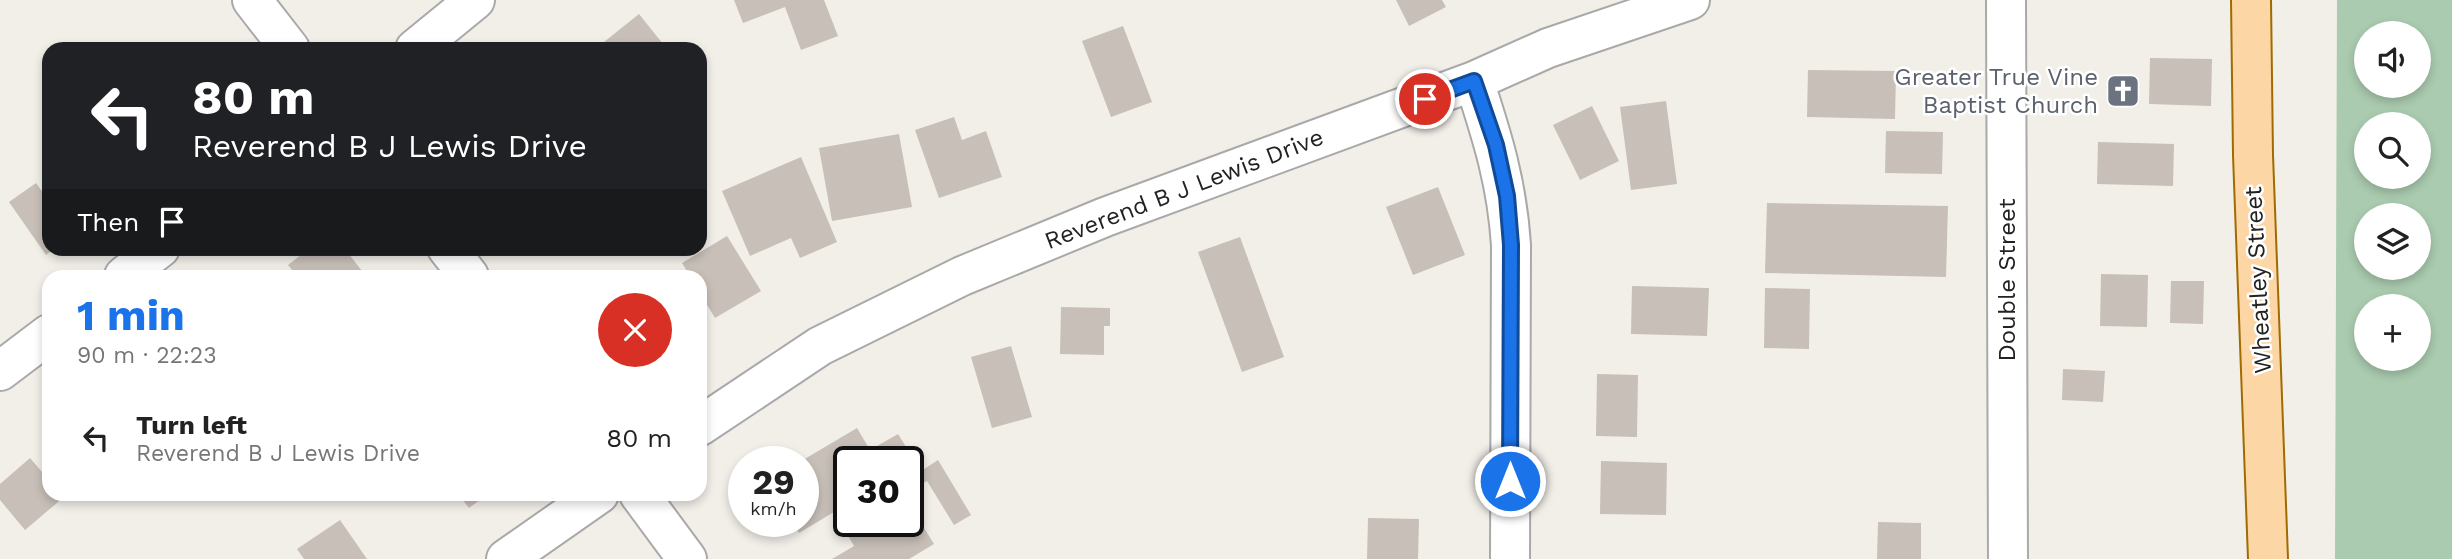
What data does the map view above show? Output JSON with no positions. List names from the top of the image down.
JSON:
{
  "streets": {
    "main road": ["Wheatley Street"],
    "street": ["Reverend B J Lewis Drive", "Double Street"]
  },
  "places": {
    "church": ["Greater True Vine Baptist Church"]
  },
  "page": {
    "map_buttons": "+",
    "turn": ["80 m", "Reverend B J Lewis Drive"],
    "then": "Then",
    "heading": ["1 min", "90 m · 22:23"],
    "list": [
      {
        "name": "Turn left",
        "note": "Reverend B J Lewis Drive",
        "value": "80 m"
      }
    ],
    "speed": "29 km/h",
    "limit": "30"
  }
}
